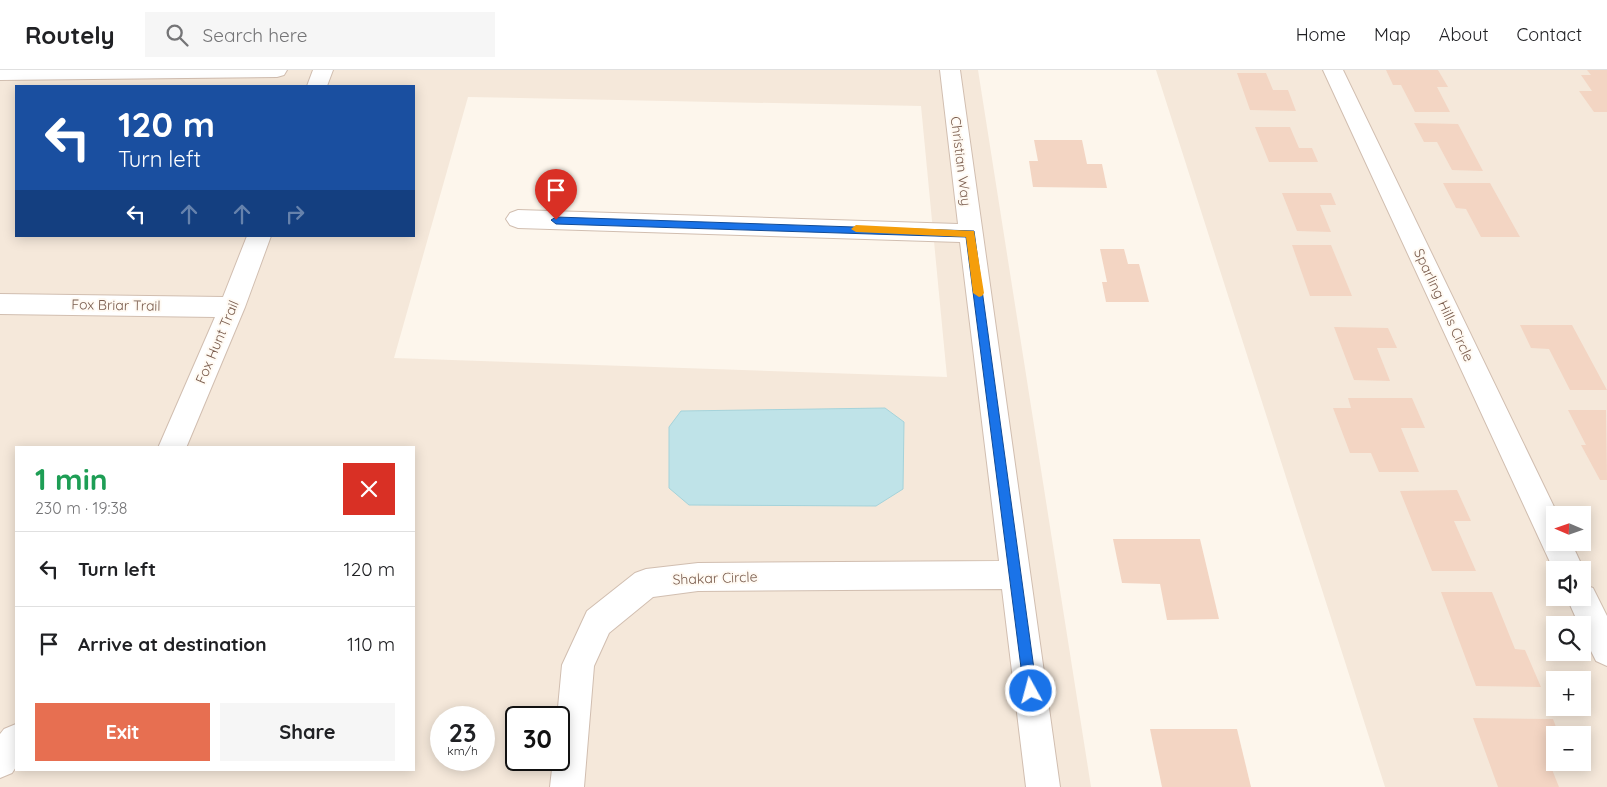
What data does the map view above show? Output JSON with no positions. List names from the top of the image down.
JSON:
{
  "streets": {
    "street": [
      "Christian Way",
      "Fox Briar Trail",
      "Sparling Hills Circle",
      "Fox Hunt Trail",
      "Shakar Circle"
    ]
  },
  "crossings": [
    ["Christian Way", "Shakar Circle"],
    ["Fox Briar Trail", "Fox Hunt Trail"]
  ],
  "north": "left",
  "page": {
    "header": "Routely",
    "search": "Search here",
    "nav": [
      "Home",
      "Map",
      "About",
      "Contact"
    ],
    "turn": ["120 m", "Turn left"],
    "heading": ["1 min", "230 m · 19:38"],
    "map_buttons": ["+", "−"],
    "list": [
      {
        "name": "Turn left",
        "value": "120 m"
      },
      {
        "name": "Arrive at destination",
        "value": "110 m"
      }
    ],
    "buttons": ["Exit", "Share"],
    "speed": "23 km/h",
    "limit": "30"
  }
}
